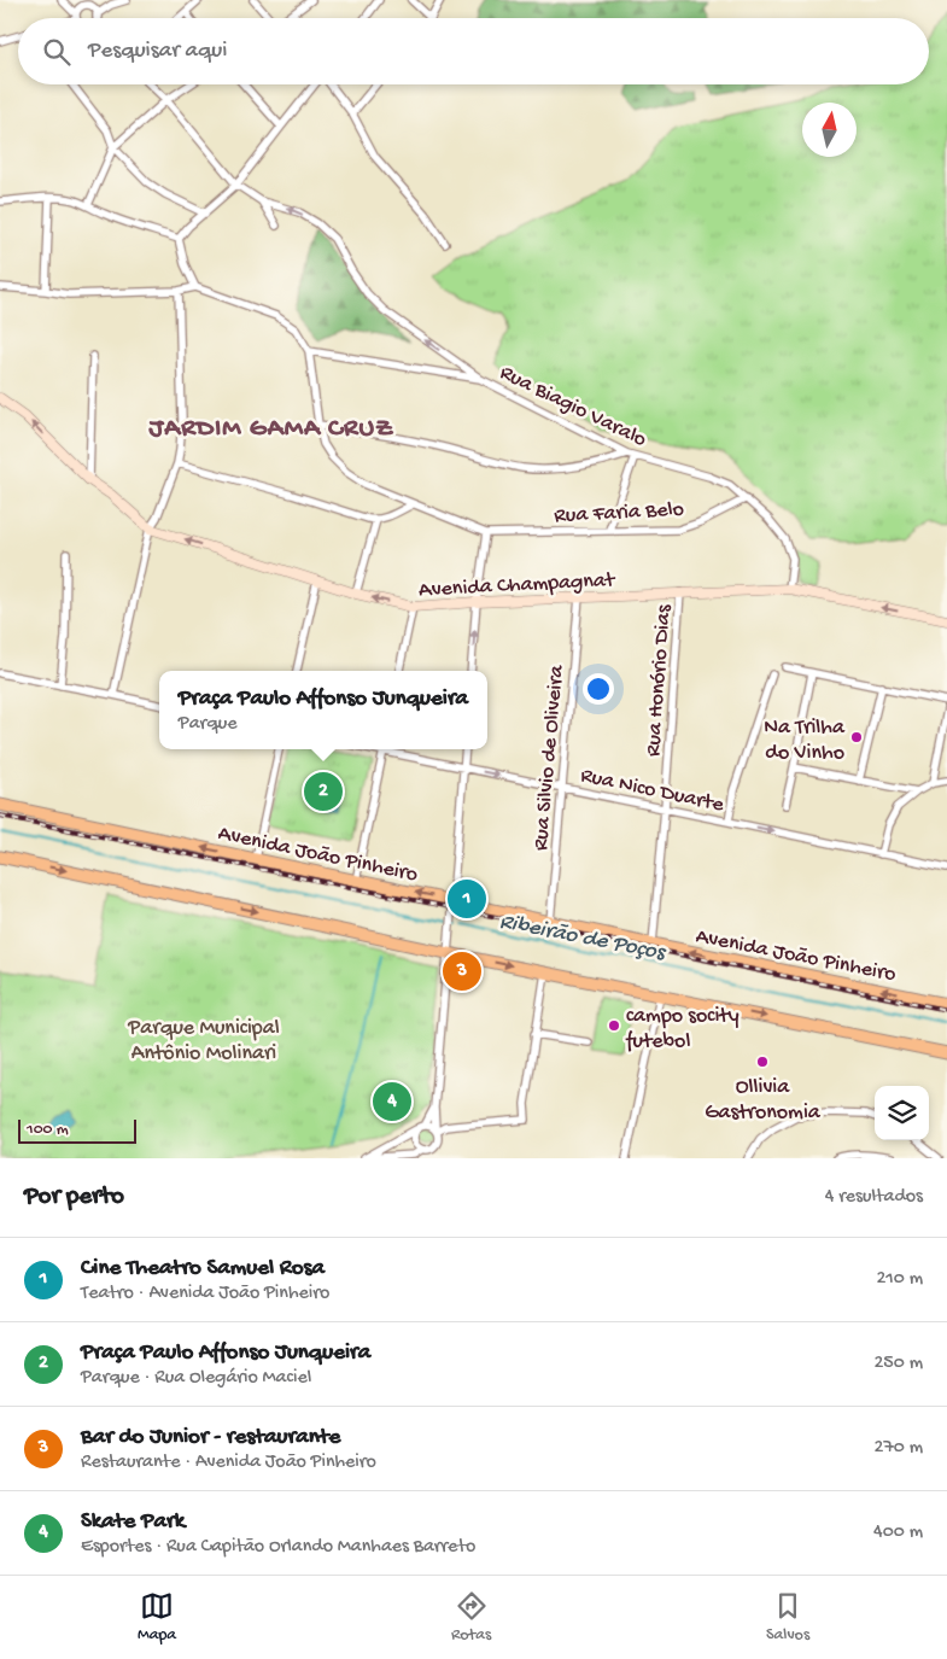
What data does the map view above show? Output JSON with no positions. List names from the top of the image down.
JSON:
{
  "streets": {
    "main road": ["Avenida João Pinheiro"],
    "street": [
      "Rua Biagio Varalo",
      "Rua Faria Belo",
      "Avenida Champagnat",
      "Rua Honório Dias",
      "Rua Silvio de Oliveira",
      "Rua Nico Duarte"
    ]
  },
  "crossings": [
    ["Rua Biagio Varalo", "Rua Faria Belo"],
    ["Rua Biagio Varalo", "Avenida Champagnat"],
    ["Avenida Champagnat", "Rua Honório Dias"],
    ["Avenida Champagnat", "Rua Silvio de Oliveira"],
    ["Rua Honório Dias", "Rua Nico Duarte"],
    ["Rua Honório Dias", "Avenida João Pinheiro"],
    ["Rua Silvio de Oliveira", "Rua Nico Duarte"],
    ["Rua Silvio de Oliveira", "Avenida João Pinheiro"]
  ],
  "one_way": ["Rua Nico Duarte"],
  "districts": ["JARDIM GAMA CRUZ"],
  "water": ["Ribeirão de Poços"],
  "parks": ["Parque Municipal Antônio Molinari"],
  "places": ["Na Trilha do Vinho", "campo socity futebol", "Ollivia Gastronomia"],
  "scale_bar": "100 m",
  "north": "top",
  "page": {
    "search": "Pesquisar aqui",
    "popup": ["Praça Paulo Affonso Junqueira", "Parque"],
    "pins": [
      "2",
      "1",
      "3",
      "4"
    ],
    "scale": "100 m",
    "heading": ["Por perto", "4 resultados"],
    "list": [
      {
        "mark": "1",
        "name": "Cine Theatro Samuel Rosa",
        "note": "Teatro · Avenida João Pinheiro",
        "value": "210 m"
      },
      {
        "mark": "2",
        "name": "Praça Paulo Affonso Junqueira",
        "note": "Parque · Rua Olegário Maciel",
        "value": "250 m"
      },
      {
        "mark": "3",
        "name": "Bar do Junior - restaurante",
        "note": "Restaurante · Avenida João Pinheiro",
        "value": "270 m"
      },
      {
        "mark": "4",
        "name": "Skate Park",
        "note": "Esportes · Rua Capitão Orlando Manhaes Barreto",
        "value": "400 m"
      }
    ],
    "nav": ["Mapa", "Rotas", "Salvos"]
  }
}
